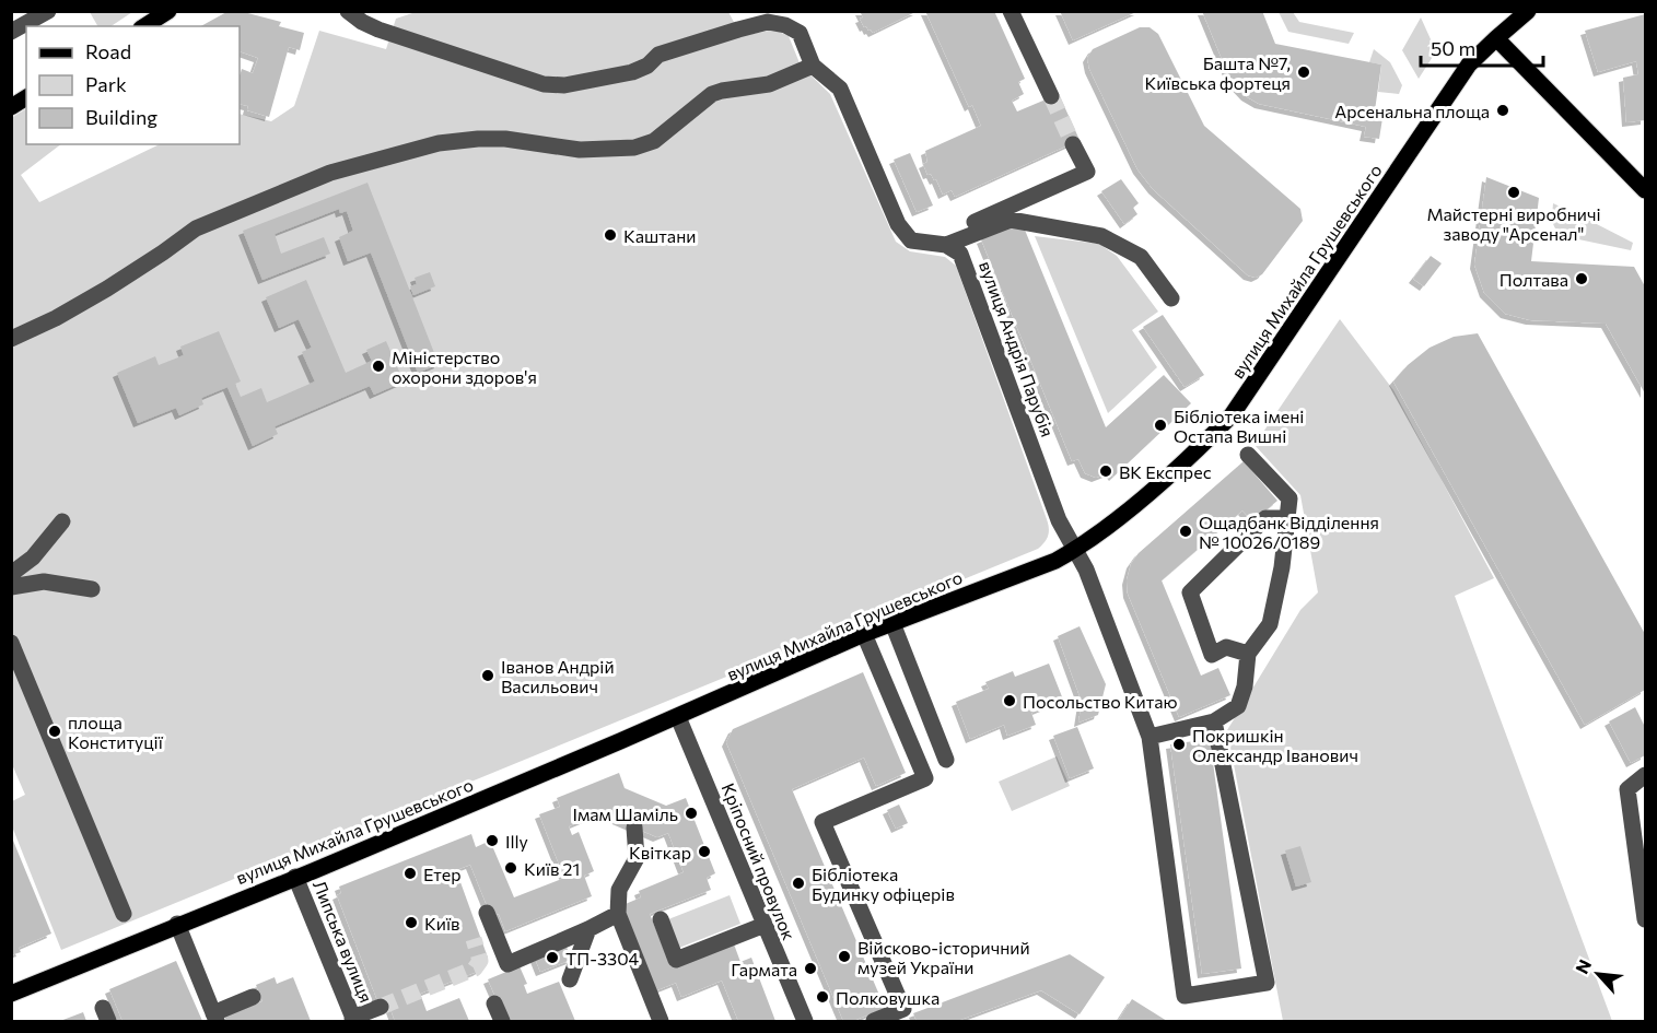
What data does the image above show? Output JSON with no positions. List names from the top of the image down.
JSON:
{
  "streets": {
    "main road": ["вулиця Михайла Грушевського"],
    "street": ["вулиця Андрія Парубія", "Кріпосний провулок", "Липська вулиця"]
  },
  "crossings": [
    ["вулиця Михайла Грушевського", "вулиця Андрія Парубія"],
    ["вулиця Михайла Грушевського", "Кріпосний провулок"],
    ["вулиця Михайла Грушевського", "Липська вулиця"]
  ],
  "places": [
    "Башта №7, Київська фортеця",
    "Арсенальна площа",
    "Майстерні виробничі заводу \"Арсенал\"",
    "Каштани",
    "Полтава",
    "Міністерство охорони здоров'я",
    "Бібліотека імені Остапа Вишні",
    "ВК Експрес",
    "Ощадбанк Відділення № 10026/0189",
    "Іванов Андрій Васильович",
    "Посольство Китаю",
    "площа Конституції",
    "Покришкін Олександр Іванович",
    "Імам Шаміль",
    "Illy",
    "Квіткар",
    "Київ 21",
    "Етер",
    "Бібліотека Будинку офіцерів",
    "Київ",
    "Війсково-історичний музей України",
    "ТП-3304",
    "Гармата",
    "Полковушка"
  ],
  "legend": ["Road", "Park", "Building"],
  "scale_bar": "50 m",
  "north": "top left"
}
